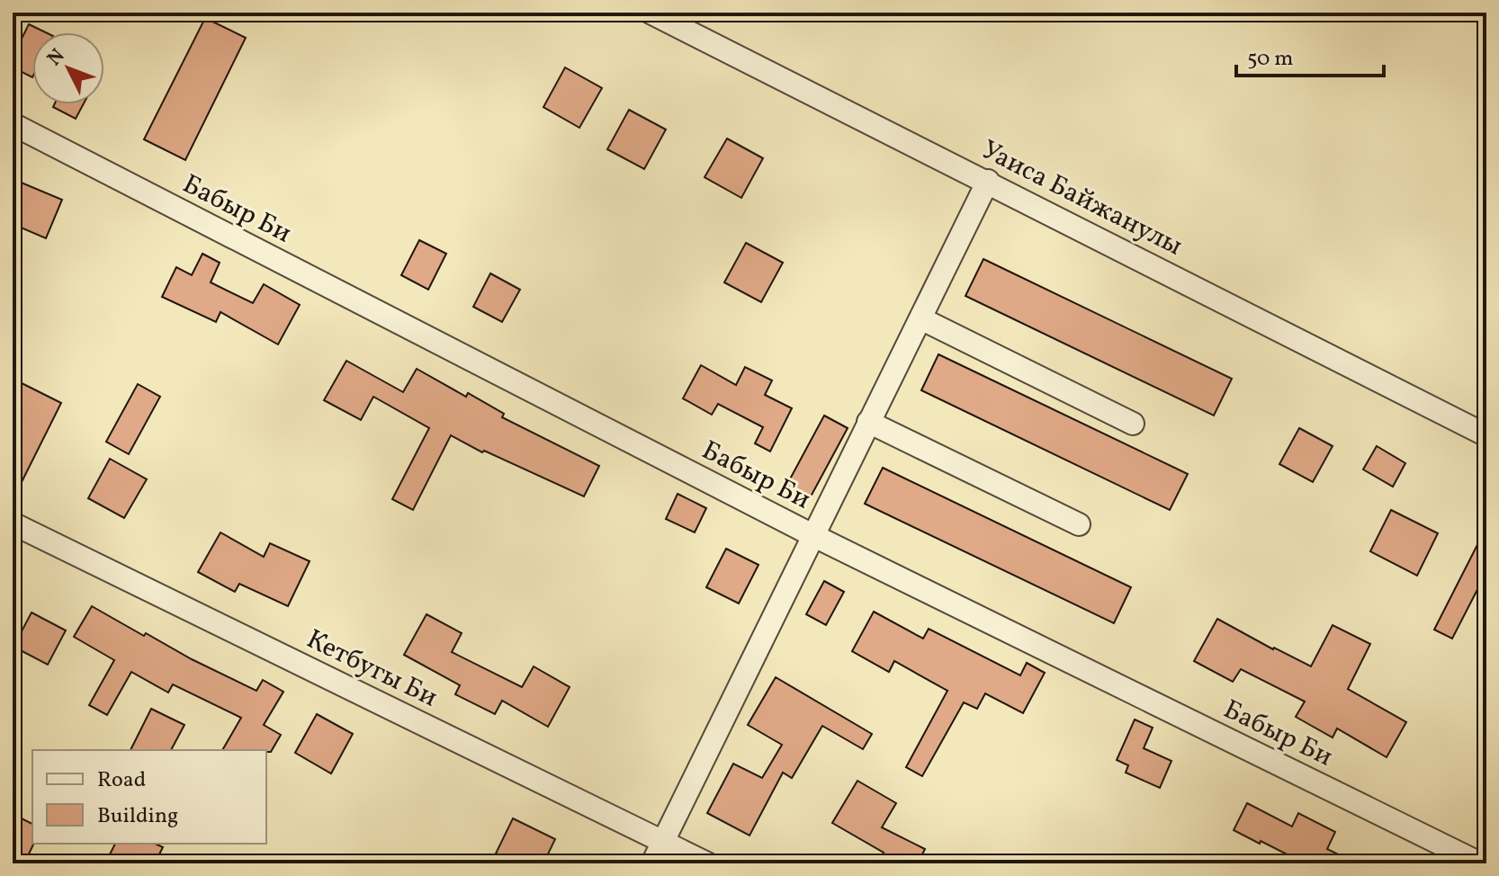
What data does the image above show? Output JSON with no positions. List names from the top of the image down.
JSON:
{
  "streets": {
    "street": ["Уаиса Байжанулы", "Бабыр Би", "Кетбугы Би"]
  },
  "legend": ["Road", "Building"],
  "scale_bar": "50 m",
  "north": "top left"
}
